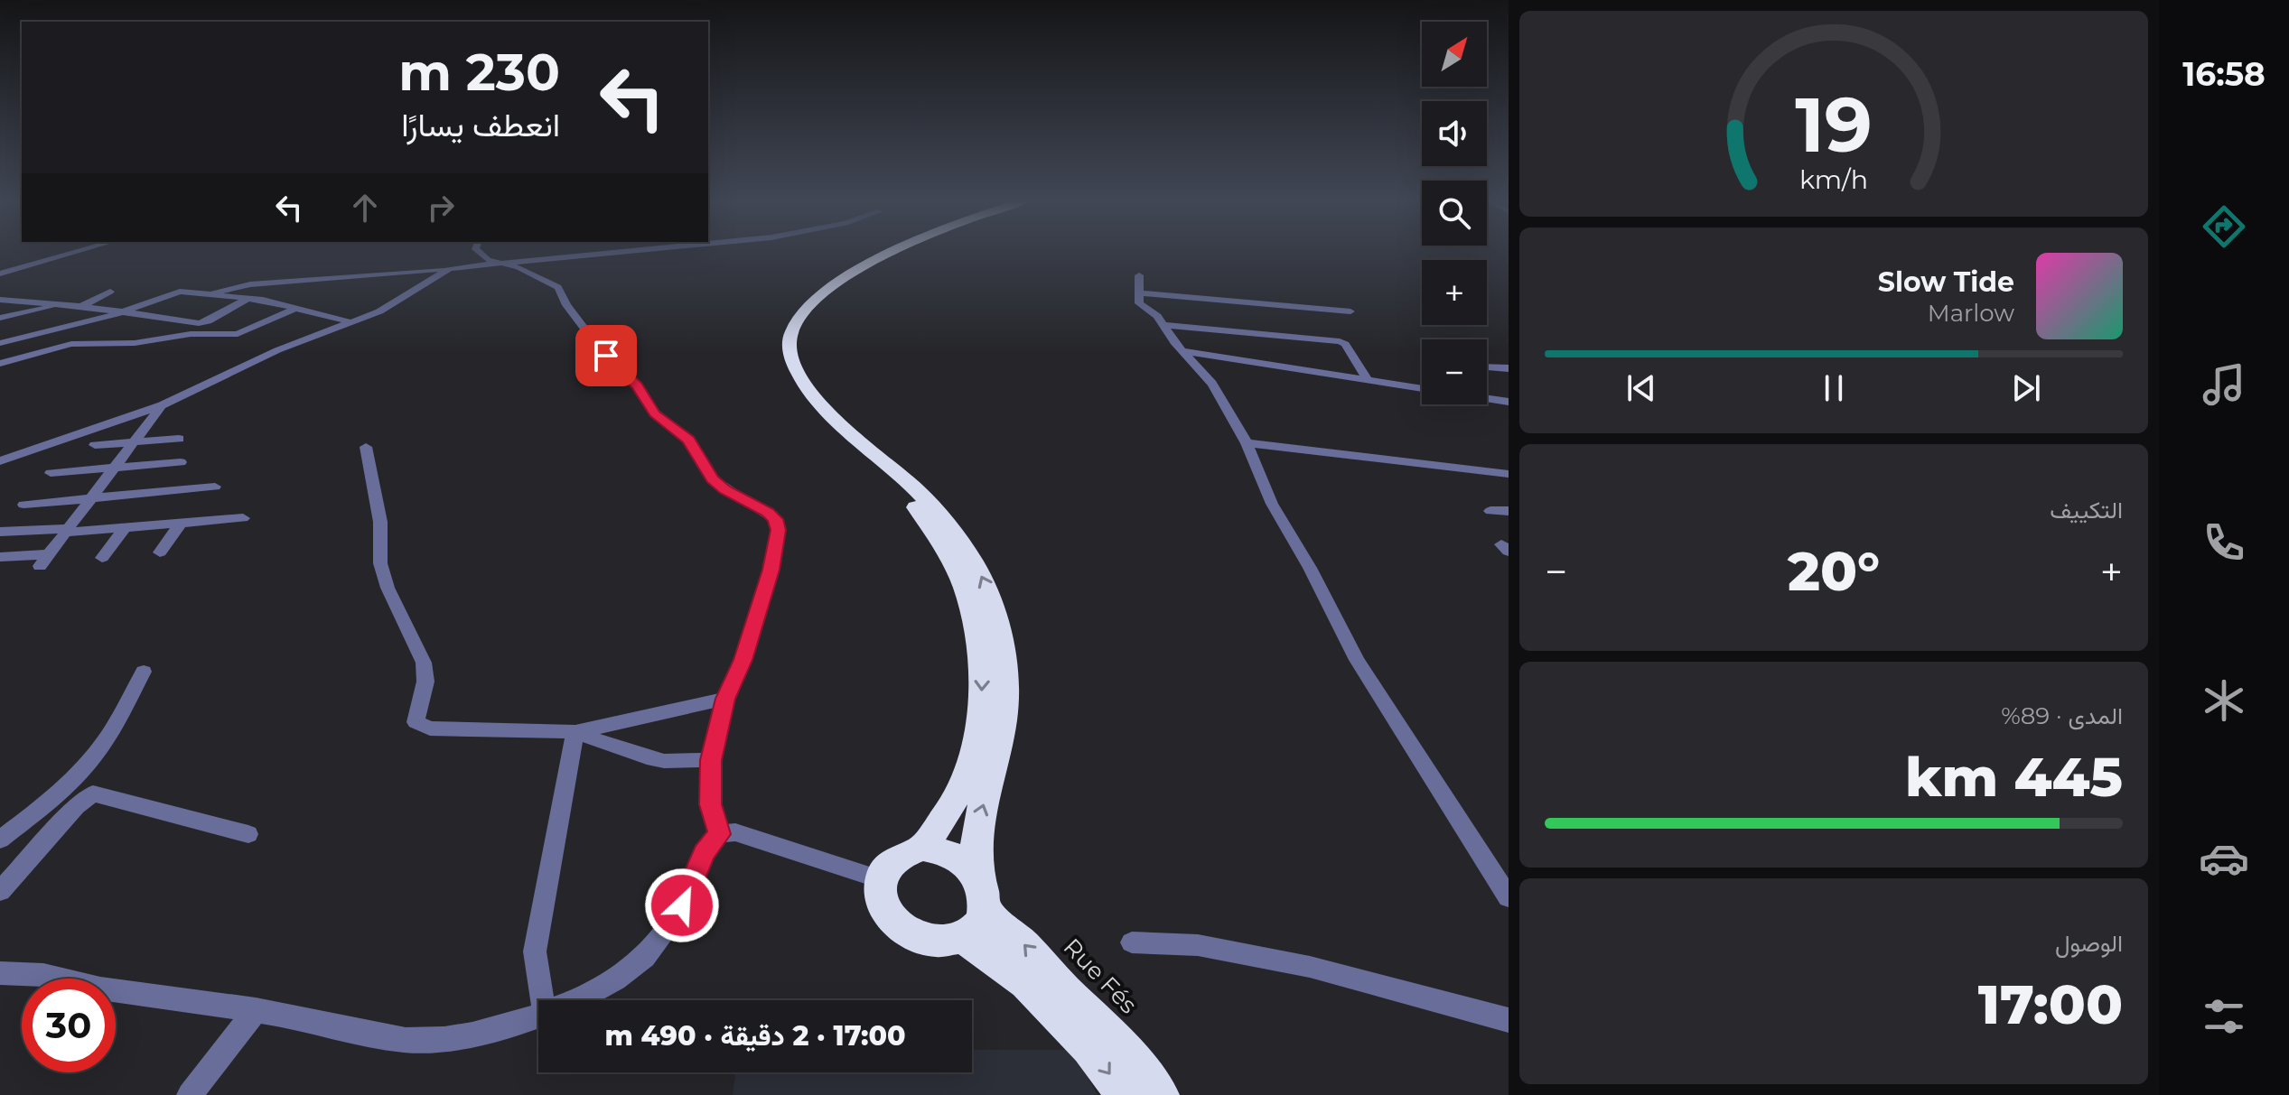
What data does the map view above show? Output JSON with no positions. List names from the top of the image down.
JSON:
{
  "streets": {
    "highway": ["Rue Fés"]
  },
  "north": "top right",
  "page": {
    "tabs": "16:58",
    "map_buttons": ["+", "−"],
    "turn": ["230 m", "انعطف يسارًا"],
    "song": ["Slow Tide", "Marlow"],
    "tile": [
      "التكييف",
      ["المدى · 89%", "445 km"],
      ["الوصول", "17:00"]
    ],
    "heat": ["−", "20°", "+"],
    "limit": "30",
    "trip": "17:00 · 2 دقيقة · 490 m",
    "gauge": ["19", "km/h"]
  }
}
